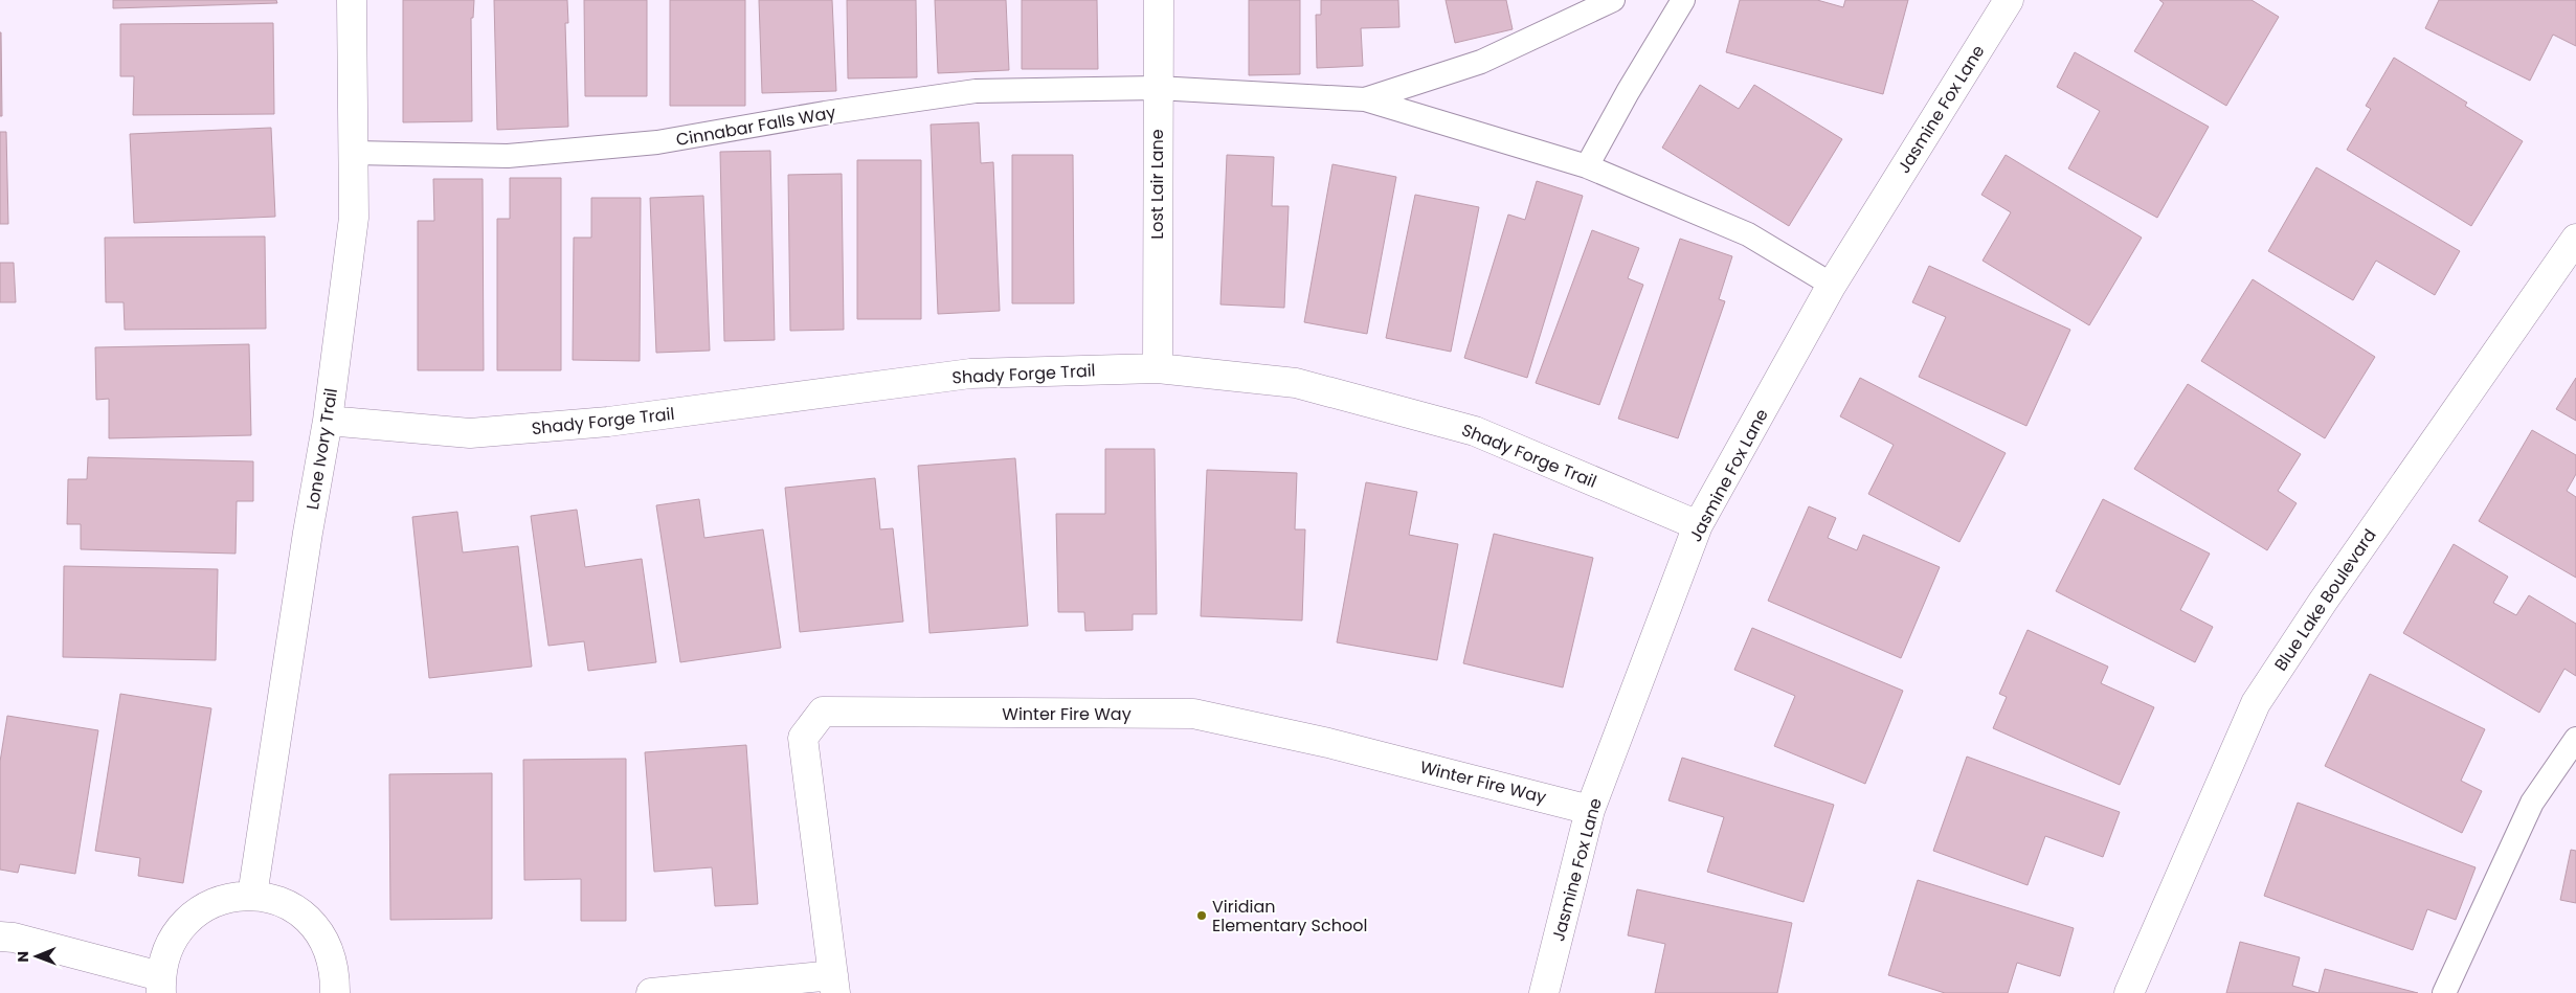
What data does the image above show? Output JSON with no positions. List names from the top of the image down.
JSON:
{
  "streets": {
    "street": [
      "Jasmine Fox Lane",
      "Lost Lair Lane",
      "Shady Forge Trail",
      "Lone Ivory Trail",
      "Blue Lake Boulevard",
      "Winter Fire Way"
    ],
    "lane": ["Cinnabar Falls Way"]
  },
  "crossings": [
    ["Jasmine Fox Lane", "Shady Forge Trail"],
    ["Jasmine Fox Lane", "Winter Fire Way"],
    ["Cinnabar Falls Way", "Lost Lair Lane"],
    ["Cinnabar Falls Way", "Lone Ivory Trail"],
    ["Lost Lair Lane", "Shady Forge Trail"],
    ["Shady Forge Trail", "Lone Ivory Trail"]
  ],
  "places": ["Viridian Elementary School"],
  "north": "left"
}
